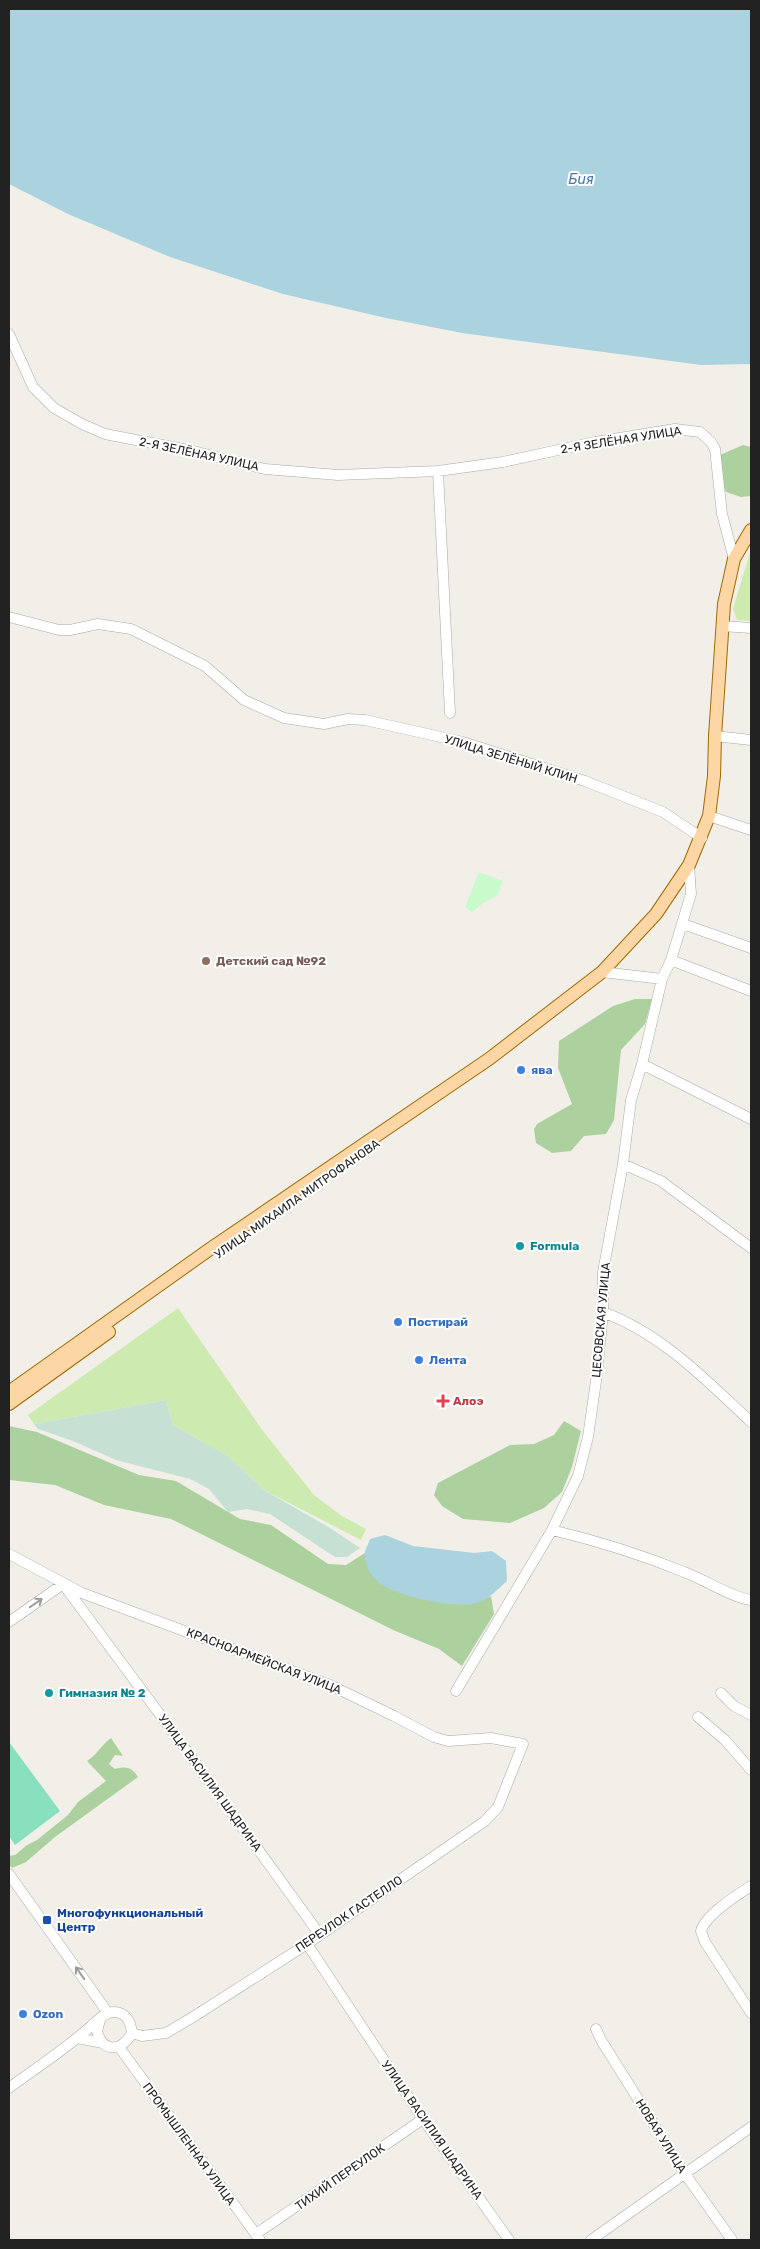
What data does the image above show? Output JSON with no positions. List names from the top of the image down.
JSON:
{
  "streets": {
    "main road": ["УЛИЦА МИХАИЛА МИТРОФАНОВА"],
    "street": [
      "2-Я ЗЕЛЁНАЯ УЛИЦА",
      "УЛИЦА ЗЕЛЁНЫЙ КЛИН",
      "ЦЕСОВСКАЯ УЛИЦА",
      "КРАСНОАРМЕЙСКАЯ УЛИЦА",
      "УЛИЦА ВАСИЛИЯ ШАДРИНА",
      "ПЕРЕУЛОК ГАСТЕЛЛО",
      "НОВАЯ УЛИЦА",
      "ПРОМЫШЛЕННАЯ УЛИЦА",
      "ТИХИЙ ПЕРЕУЛОК"
    ]
  },
  "crossings": [
    ["2-Я ЗЕЛЁНАЯ УЛИЦА", "УЛИЦА МИХАИЛА МИТРОФАНОВА"],
    ["УЛИЦА ЗЕЛЁНЫЙ КЛИН", "УЛИЦА МИХАИЛА МИТРОФАНОВА"],
    ["УЛИЦА МИХАИЛА МИТРОФАНОВА", "ЦЕСОВСКАЯ УЛИЦА"],
    ["КРАСНОАРМЕЙСКАЯ УЛИЦА", "УЛИЦА ВАСИЛИЯ ШАДРИНА"],
    ["КРАСНОАРМЕЙСКАЯ УЛИЦА", "ПЕРЕУЛОК ГАСТЕЛЛО"],
    ["УЛИЦА ВАСИЛИЯ ШАДРИНА", "ПЕРЕУЛОК ГАСТЕЛЛО"],
    ["УЛИЦА ВАСИЛИЯ ШАДРИНА", "ТИХИЙ ПЕРЕУЛОК"],
    ["ПЕРЕУЛОК ГАСТЕЛЛО", "ПРОМЫШЛЕННАЯ УЛИЦА"],
    ["ПРОМЫШЛЕННАЯ УЛИЦА", "ТИХИЙ ПЕРЕУЛОК"]
  ],
  "water": ["Бия"],
  "places": {
    "other": [
      "Детский сад №92",
      "ява",
      "Formula",
      "Постирай",
      "Лента",
      "Гимназия № 2",
      "Ozon"
    ],
    "health": ["Алоэ"],
    "transit": ["Многофункциональный Центр"]
  }
}
